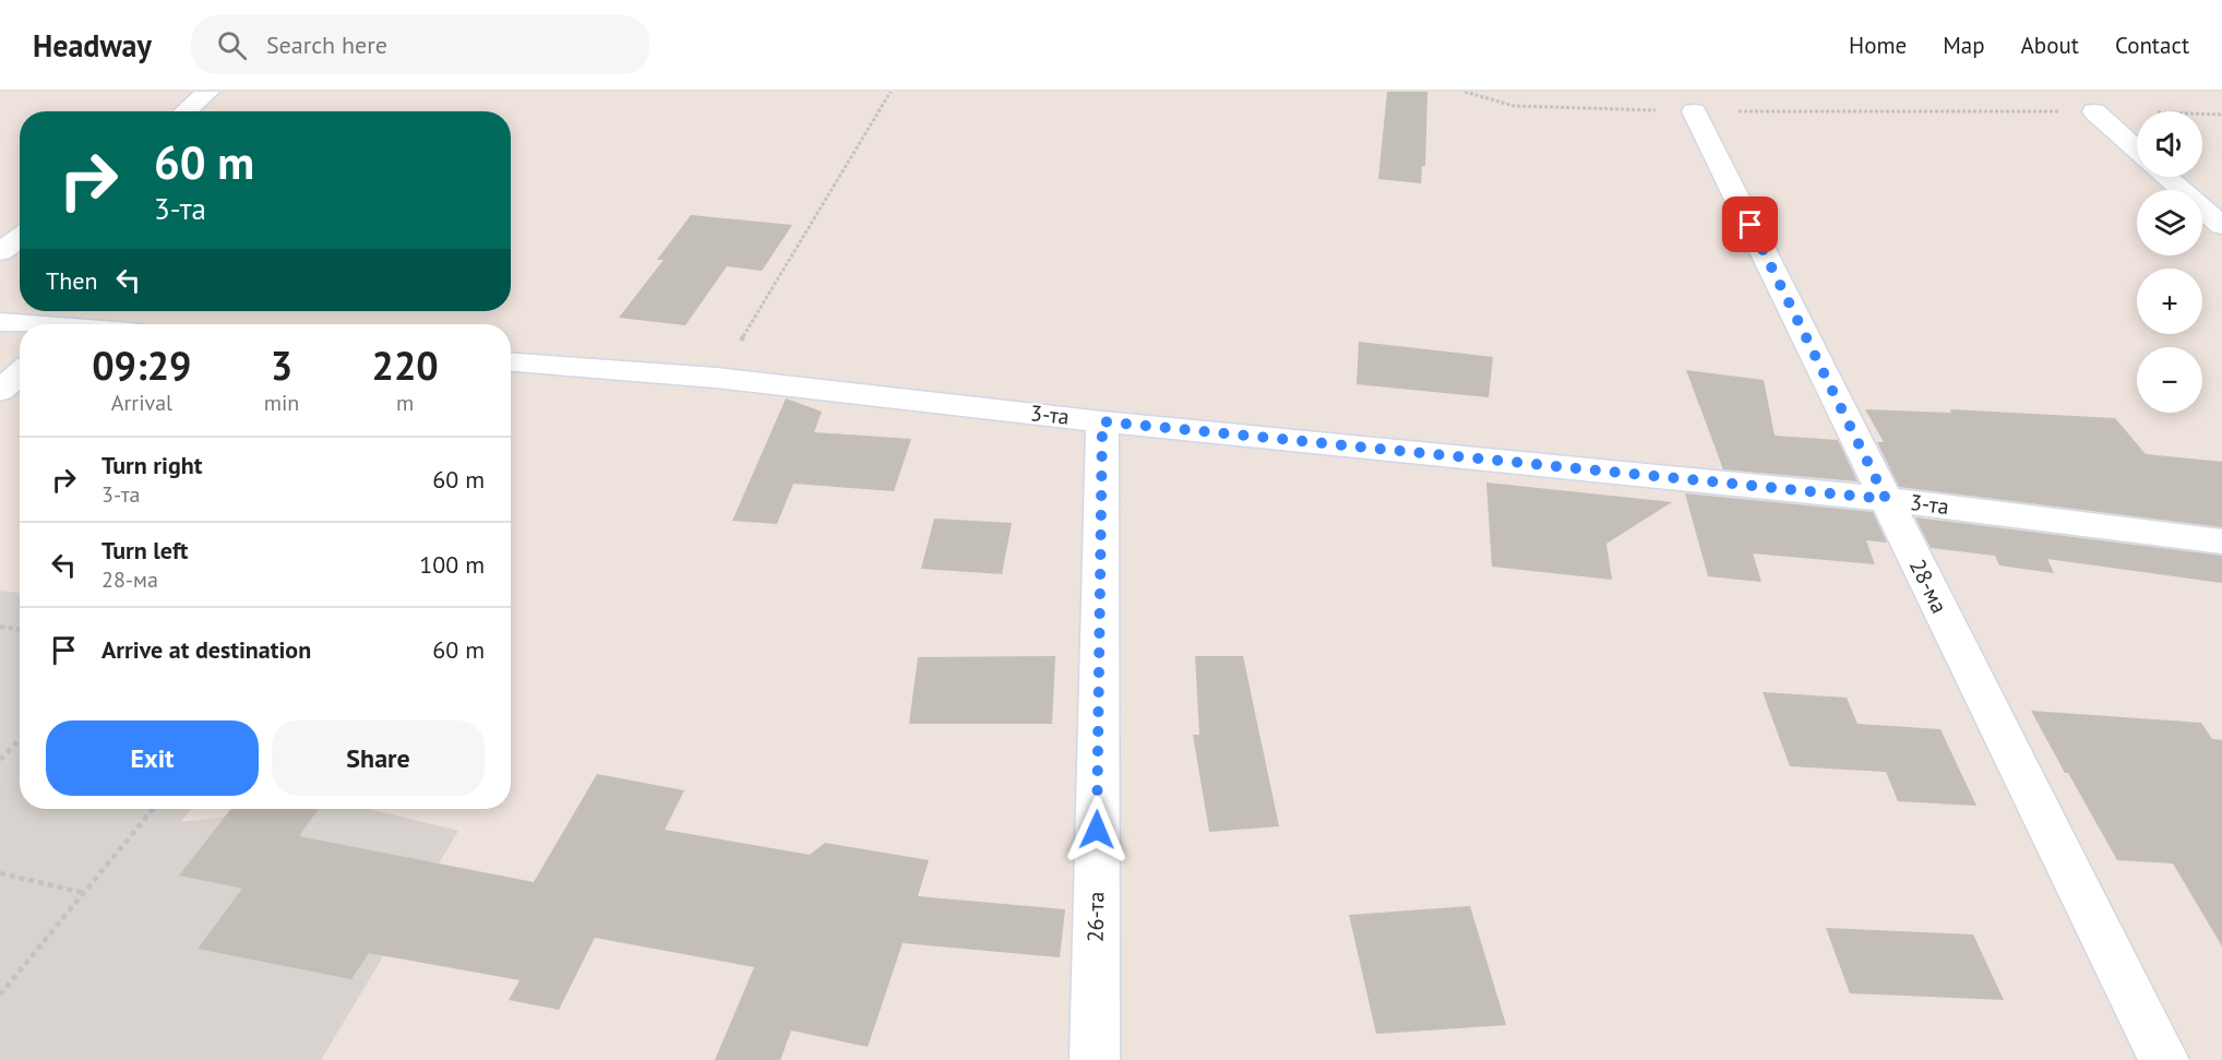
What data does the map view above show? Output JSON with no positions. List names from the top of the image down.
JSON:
{
  "streets": {
    "street": ["3-та", "28-ма", "26-та"]
  },
  "crossings": [
    ["3-та", "28-ма"],
    ["3-та", "26-та"]
  ],
  "page": {
    "header": "Headway",
    "search": "Search here",
    "nav": [
      "Home",
      "Map",
      "About",
      "Contact"
    ],
    "map_buttons": ["+", "−"],
    "turn": ["60 m", "3-та"],
    "then": "Then",
    "eta": [
      "09:29",
      "Arrival",
      "3",
      "min",
      "220",
      "m"
    ],
    "list": [
      {
        "name": "Turn right",
        "note": "3-та",
        "value": "60 m"
      },
      {
        "name": "Turn left",
        "note": "28-ма",
        "value": "100 m"
      },
      {
        "name": "Arrive at destination",
        "value": "60 m"
      }
    ],
    "buttons": ["Exit", "Share"]
  }
}
